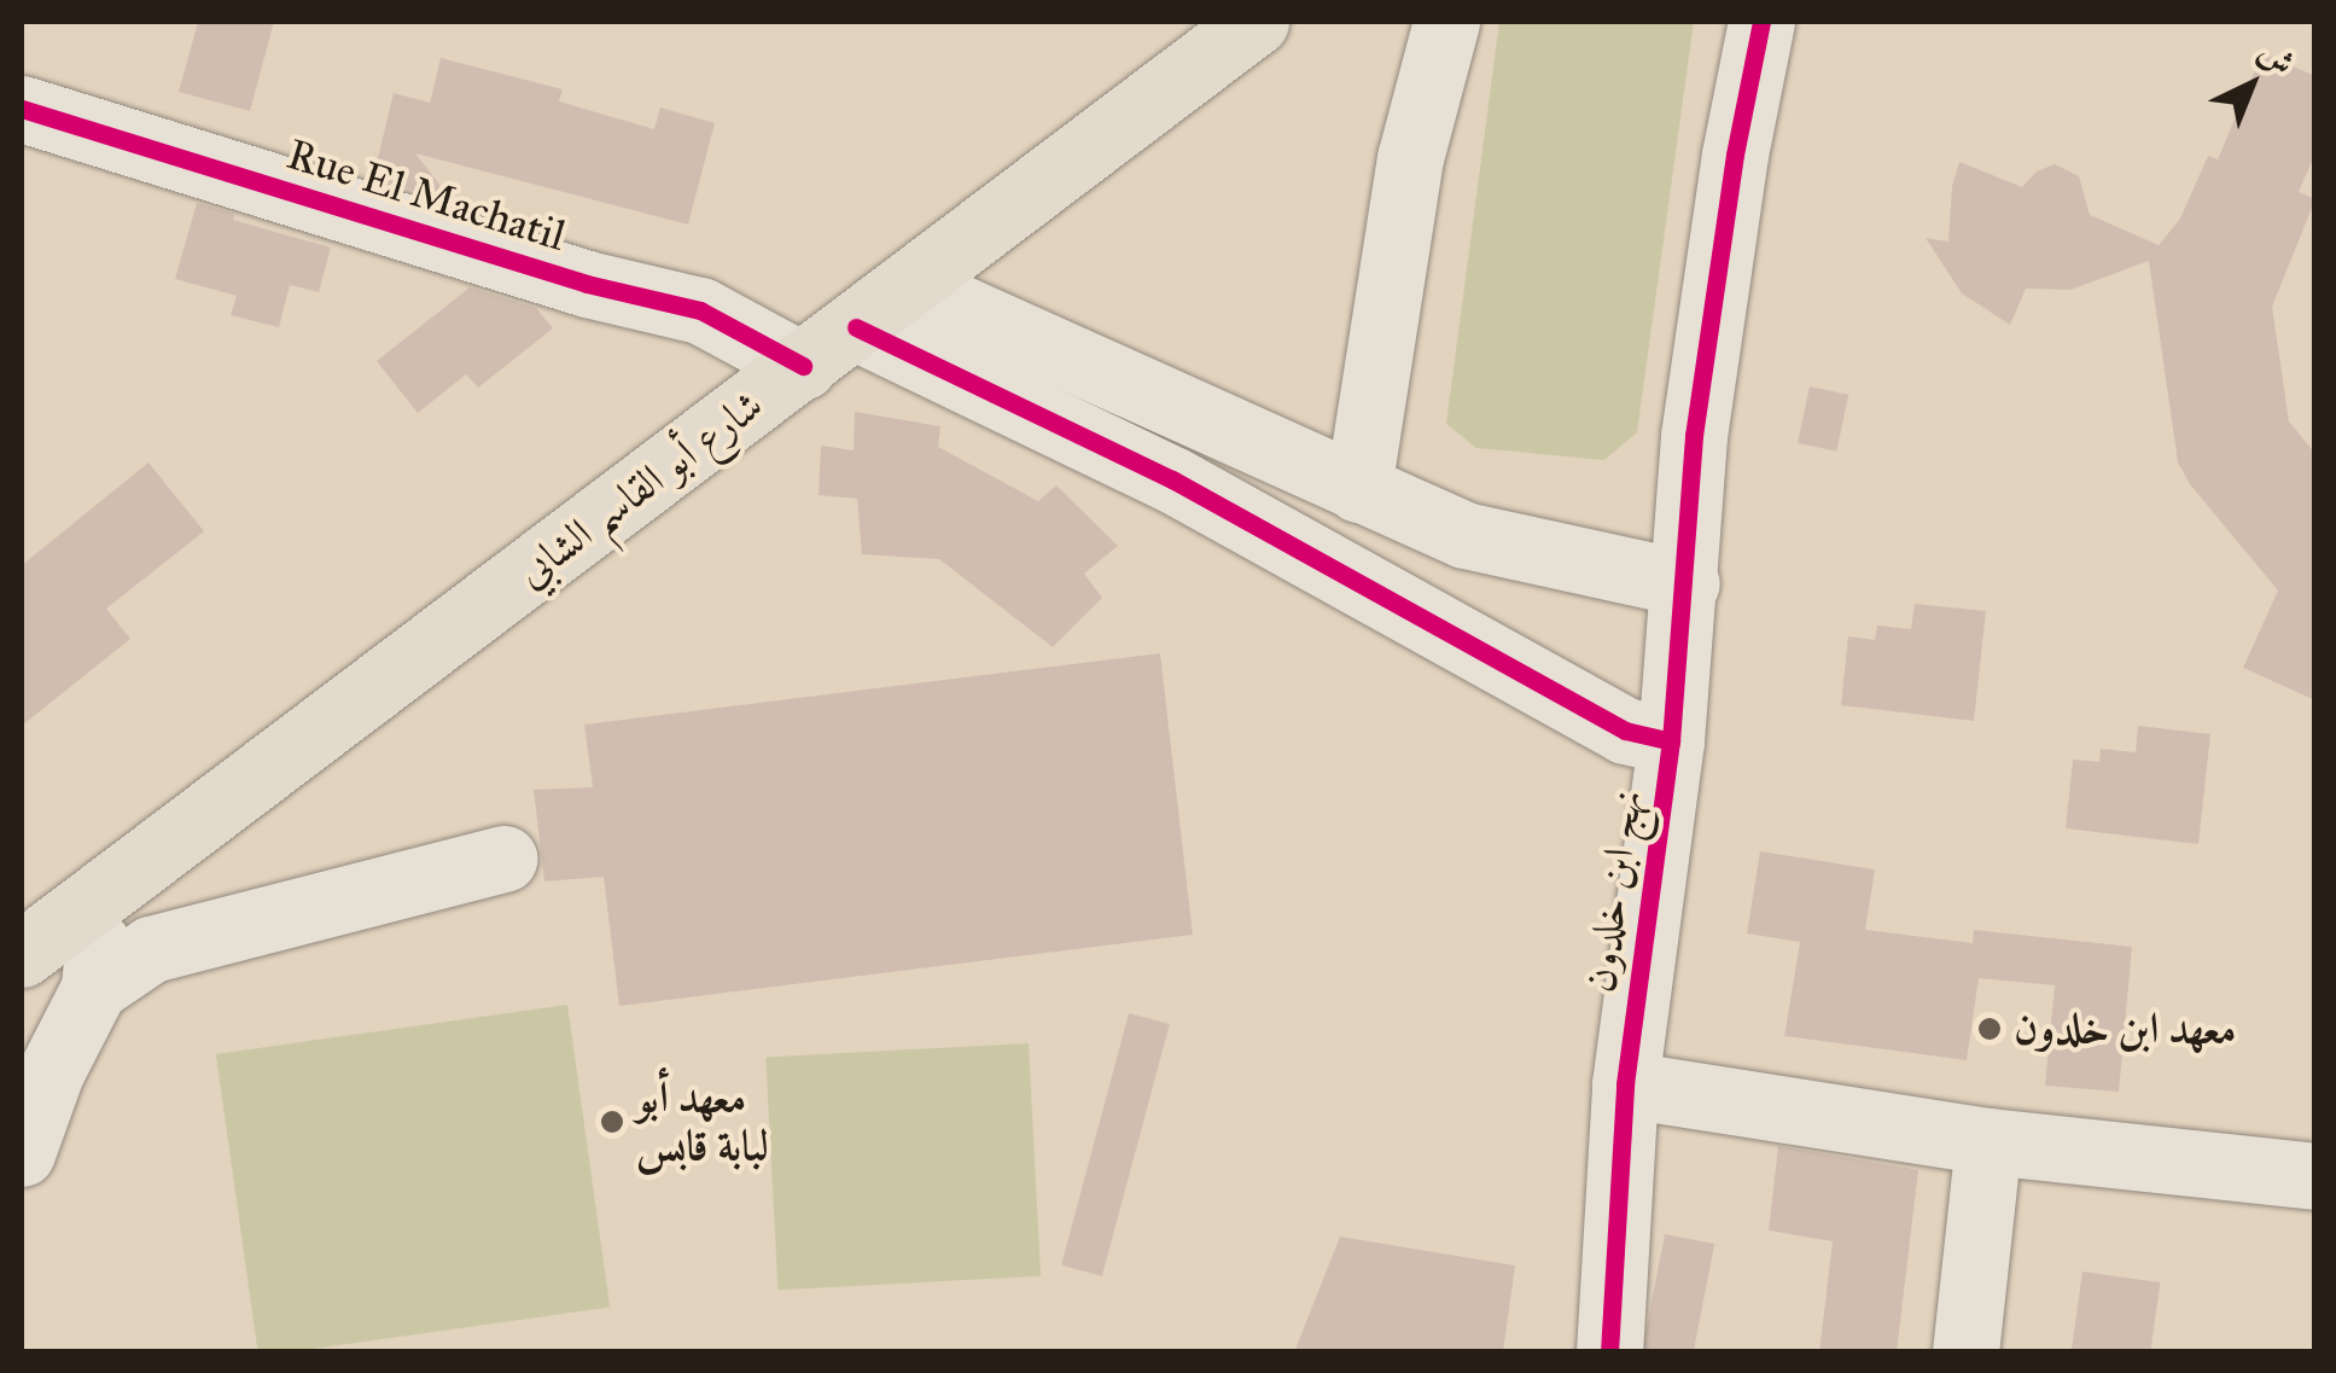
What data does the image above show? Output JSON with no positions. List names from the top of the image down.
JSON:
{
  "streets": {
    "main road": ["شارع أبو القاسم الشابي"],
    "street": ["Rue El Machatil", "نهج ابن خلدون"]
  },
  "crossings": [
    ["Rue El Machatil", "شارع أبو القاسم الشابي"]
  ],
  "places": ["معهد ابن خلدون", "معهد أبو لبابة قابس"],
  "north": "top right"
}
